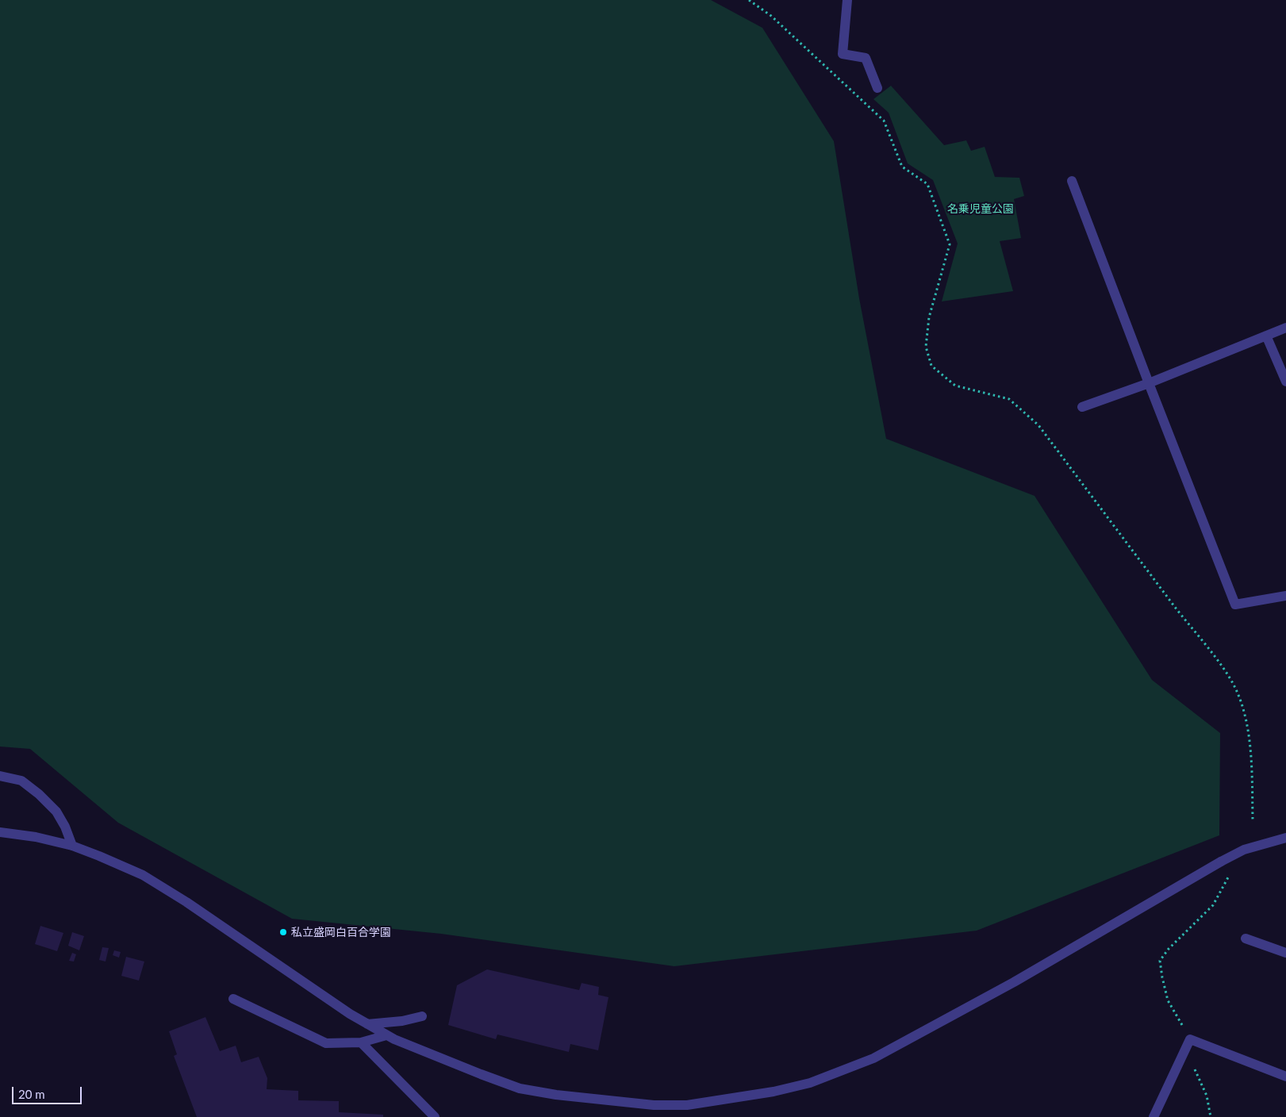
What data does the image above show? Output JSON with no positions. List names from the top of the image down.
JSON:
{
  "parks": ["名乗児童公園"],
  "places": ["私立盛岡白百合学園"],
  "scale_bar": "20 m"
}
